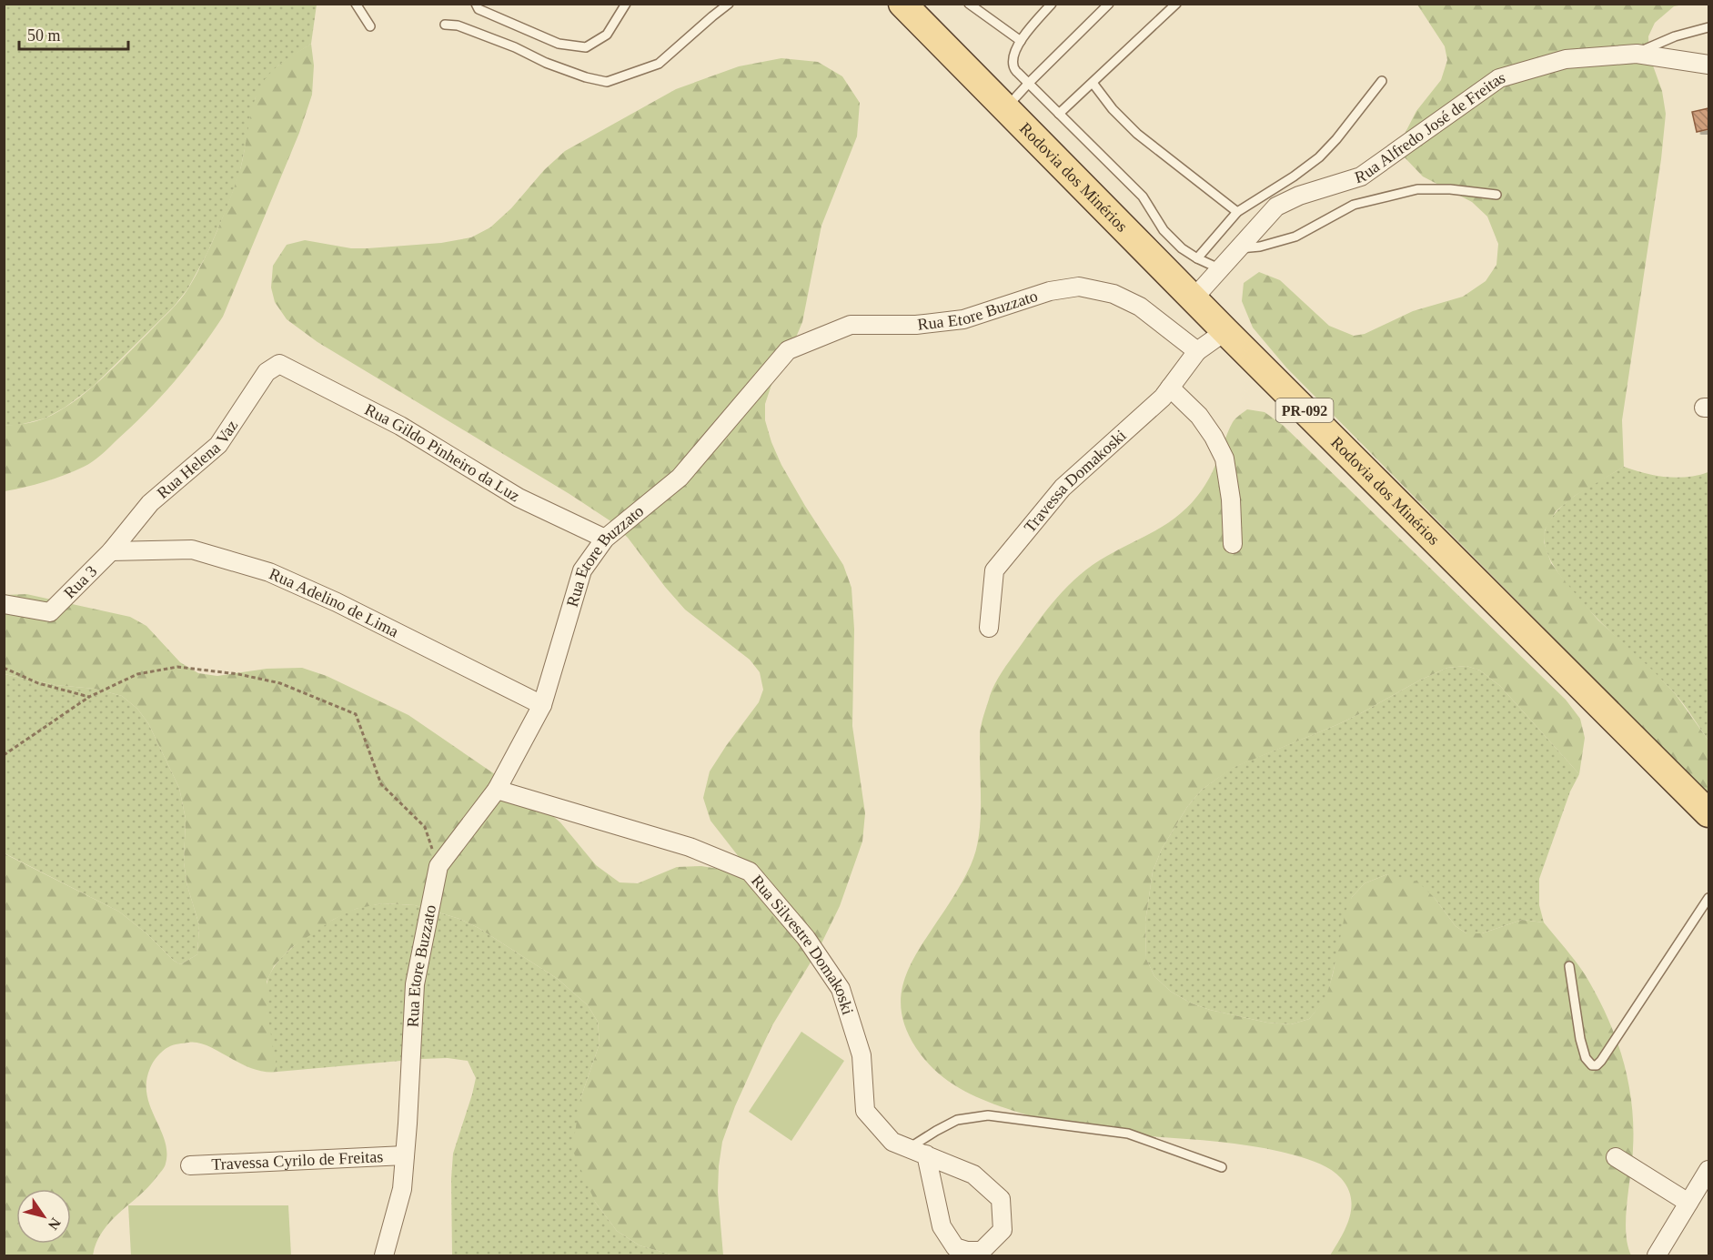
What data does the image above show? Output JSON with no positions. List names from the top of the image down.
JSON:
{
  "streets": {
    "main road": ["Rodovia dos Minérios", "PR-092"],
    "street": [
      "Rua Alfredo José de Freitas",
      "Rua Etore Buzzato",
      "Rua Gildo Pinheiro da Luz",
      "Rua Helena Vaz",
      "Travessa Domakoski",
      "Rua 3",
      "Rua Adelino de Lima",
      "Rua Silvestre Domakoski",
      "Travessa Cyrilo de Freitas"
    ]
  },
  "crossings": [
    ["Rua Alfredo José de Freitas", "Rodovia dos Minérios"],
    ["Rua Etore Buzzato", "Rua Gildo Pinheiro da Luz"],
    ["Rua Etore Buzzato", "Travessa Domakoski"],
    ["Rua Etore Buzzato", "Rua Adelino de Lima"],
    ["Rua Etore Buzzato", "Rua Silvestre Domakoski"],
    ["Rua Etore Buzzato", "Travessa Cyrilo de Freitas"],
    ["Rua Gildo Pinheiro da Luz", "Rua Helena Vaz"],
    ["Rua Helena Vaz", "Rua 3"],
    ["Rua Helena Vaz", "Rua Adelino de Lima"],
    ["Rua 3", "Rua Adelino de Lima"]
  ],
  "scale_bar": "50 m",
  "north": "bottom right"
}
